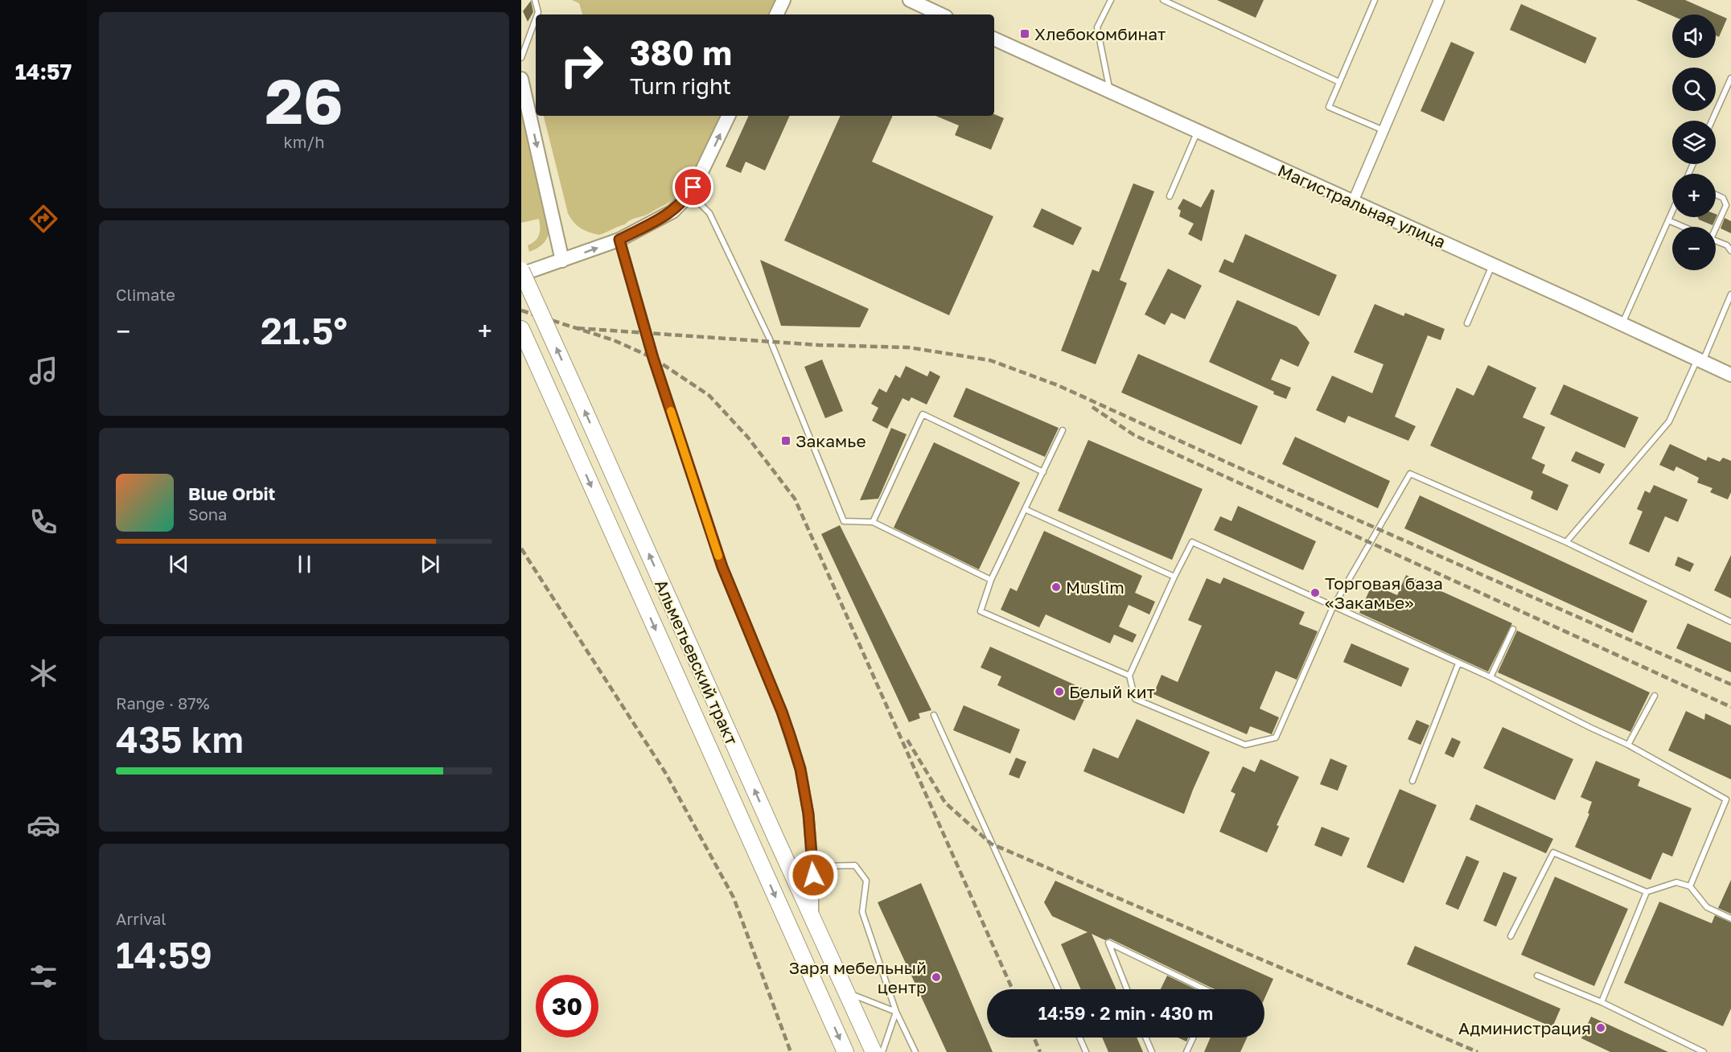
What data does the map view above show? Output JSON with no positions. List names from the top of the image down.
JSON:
{
  "streets": {
    "main road": ["Магистральная улица", "Альметьевский тракт"]
  },
  "places": {
    "transit": ["Хлебокомбинат", "Закамье"],
    "other": [
      "Muslim",
      "Торговая база «Закамье»",
      "Белый кит",
      "Заря мебельный центр",
      "Администрация"
    ]
  },
  "page": {
    "tabs": "14:57",
    "tile": [
      ["26", "km/h"],
      "Climate",
      ["Range · 87%", "435 km"],
      ["Arrival", "14:59"]
    ],
    "map_buttons": ["+", "−"],
    "turn": ["380 m", "Turn right"],
    "heat": ["−", "21.5°", "+"],
    "song": ["Blue Orbit", "Sona"],
    "limit": "30",
    "trip": "14:59 · 2 min · 430 m"
  }
}
